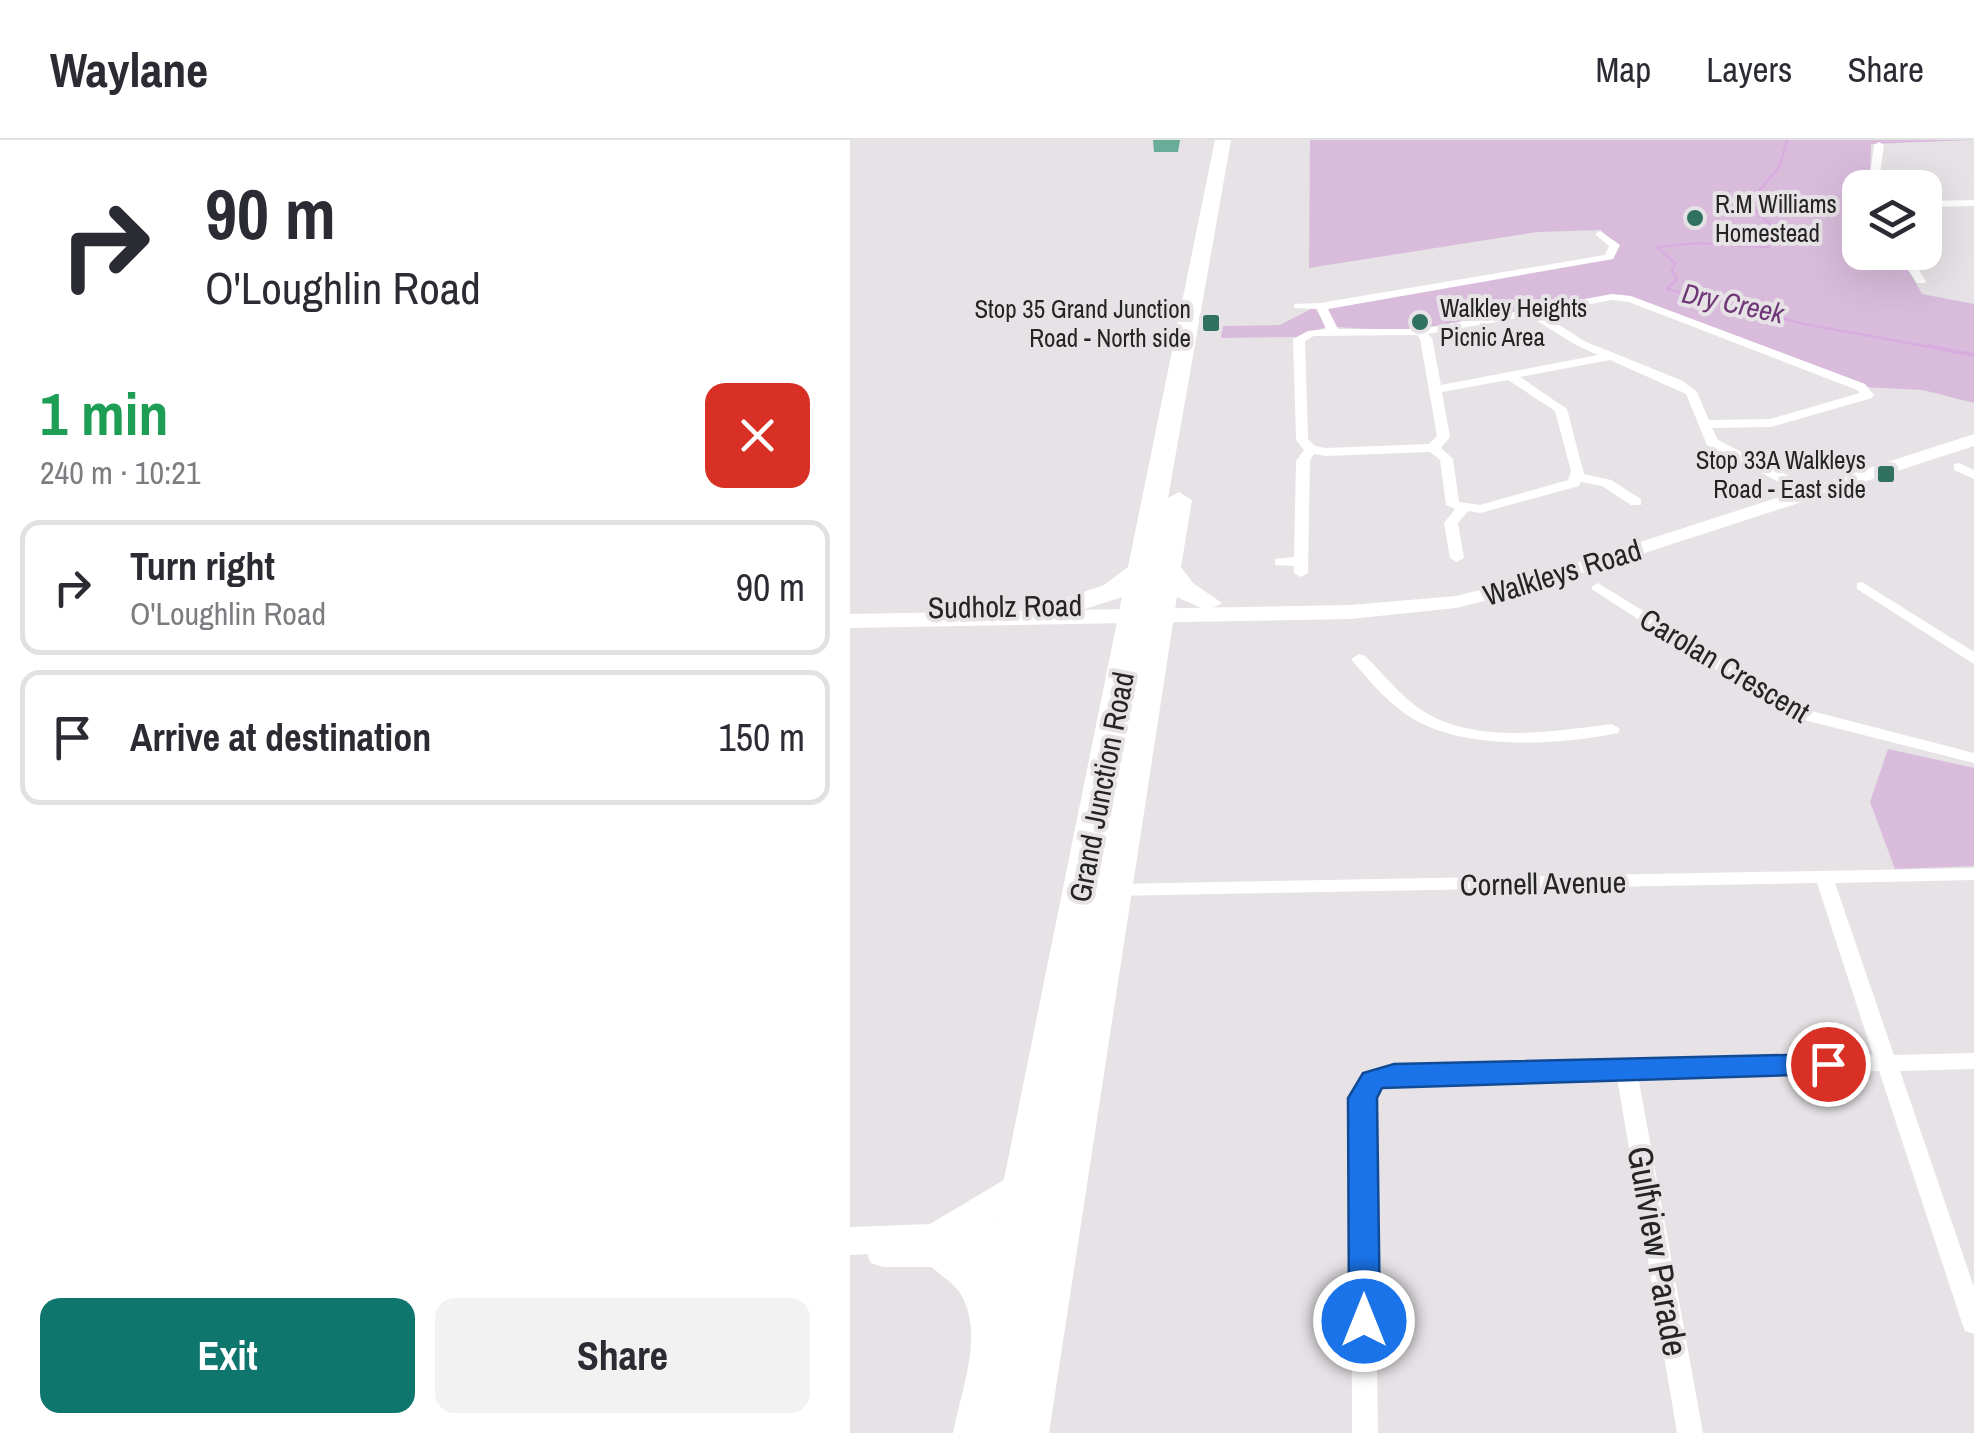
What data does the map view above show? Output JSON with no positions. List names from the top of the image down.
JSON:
{
  "streets": {
    "highway": ["Grand Junction Road"],
    "main road": ["Walkleys Road", "Sudholz Road"],
    "street": ["Carolan Crescent", "Cornell Avenue", "Gulfview Parade"]
  },
  "crossings": [
    ["Walkleys Road", "Sudholz Road"],
    ["Walkleys Road", "Grand Junction Road"],
    ["Sudholz Road", "Grand Junction Road"],
    ["Grand Junction Road", "Cornell Avenue"]
  ],
  "water": ["Dry Creek"],
  "places": {
    "other": ["R.M Williams Homestead", "Walkley Heights Picnic Area"],
    "transit": ["Stop 35 Grand Junction Road - North side", "Stop 33A Walkleys Road - East side"]
  },
  "page": {
    "header": "Waylane",
    "nav": ["Map", "Layers", "Share"],
    "turn": ["90 m", "O'Loughlin Road"],
    "heading": ["1 min", "240 m · 10:21"],
    "list": [
      {
        "name": "Turn right",
        "note": "O'Loughlin Road",
        "value": "90 m"
      },
      {
        "name": "Arrive at destination",
        "value": "150 m"
      }
    ],
    "buttons": ["Exit", "Share"]
  }
}
